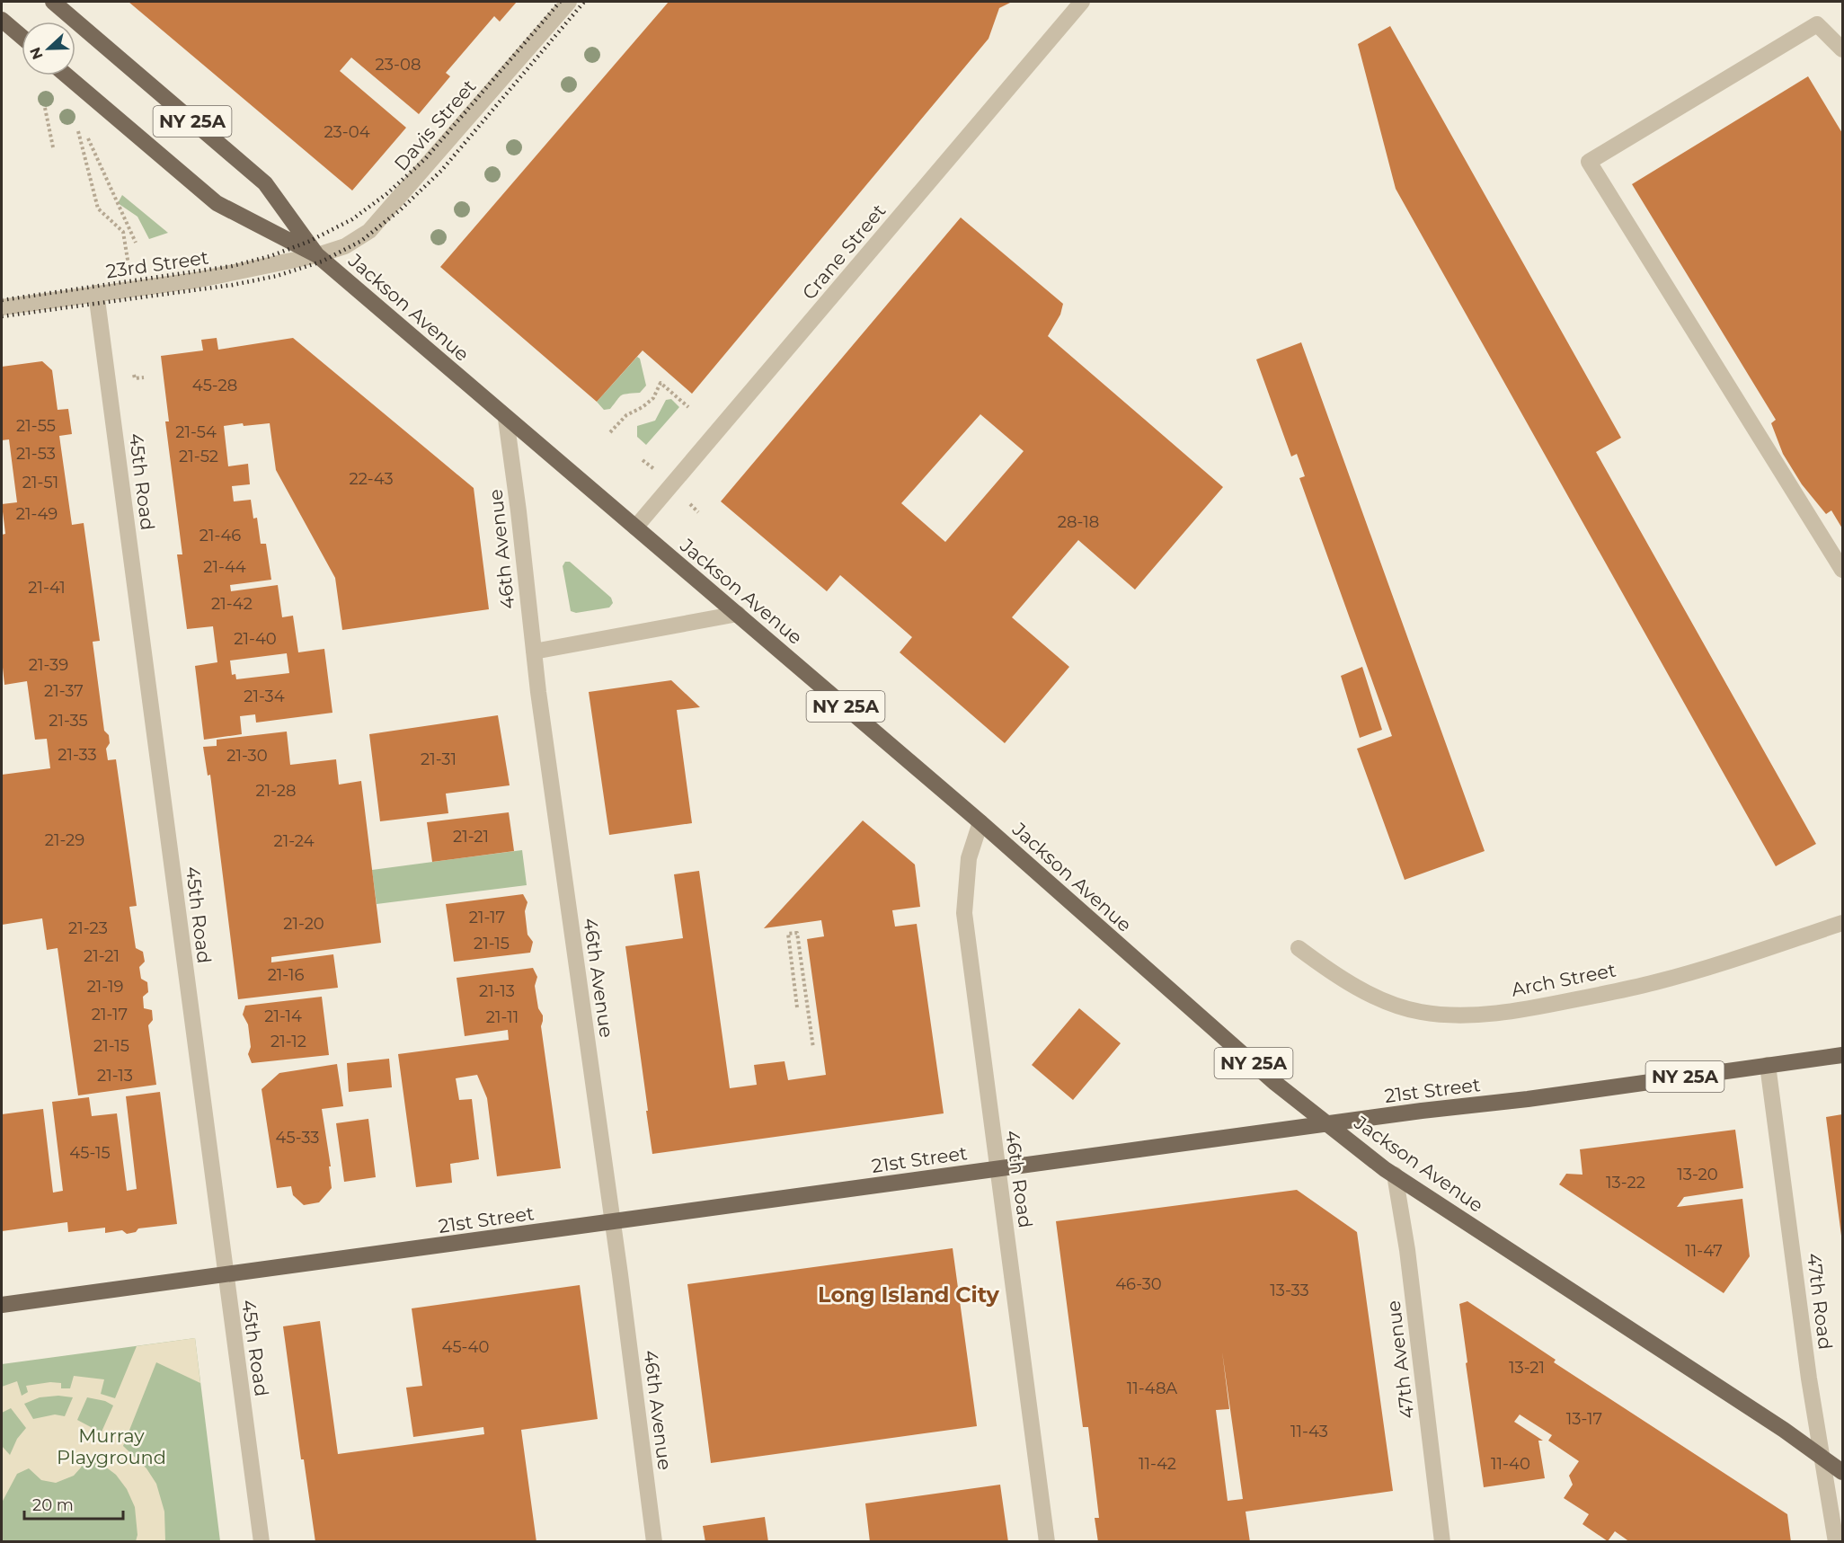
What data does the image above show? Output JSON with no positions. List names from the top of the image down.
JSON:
{
  "streets": {
    "main road": ["NY 25A", "Jackson Avenue", "21st Street"],
    "street": [
      "Davis Street",
      "Crane Street",
      "23rd Street",
      "45th Road",
      "46th Avenue",
      "Arch Street",
      "46th Road",
      "47th Road",
      "47th Avenue"
    ]
  },
  "crossings": [
    ["Davis Street", "23rd Street"],
    ["Davis Street", "Jackson Avenue"],
    ["Crane Street", "Jackson Avenue"],
    ["23rd Street", "Jackson Avenue"],
    ["23rd Street", "45th Road"],
    ["Jackson Avenue", "46th Avenue"],
    ["Jackson Avenue", "21st Street"],
    ["Jackson Avenue", "46th Road"],
    ["Jackson Avenue", "47th Road"],
    ["Jackson Avenue", "47th Avenue"],
    ["45th Road", "21st Street"],
    ["46th Avenue", "21st Street"],
    ["21st Street", "46th Road"],
    ["21st Street", "47th Road"]
  ],
  "districts": ["Long Island City"],
  "parks": ["Murray Playground"],
  "house_numbers": [
    "23-08",
    "23-04",
    "45-28",
    "21-55",
    "21-54",
    "21-53",
    "21-52",
    "22-43",
    "21-51",
    "21-49",
    "28-18",
    "21-46",
    "21-44",
    "21-41",
    "21-42",
    "21-40",
    "21-39",
    "21-37",
    "21-34",
    "21-35",
    "21-33",
    "21-30",
    "21-31",
    "21-28",
    "21-21",
    "21-29",
    "21-24",
    "21-17",
    "21-20",
    "21-23",
    "21-15",
    "21-21",
    "21-16",
    "21-19",
    "21-13",
    "21-17",
    "21-14",
    "21-11",
    "21-12",
    "21-15",
    "21-13",
    "45-33",
    "45-15",
    "13-20",
    "13-22",
    "11-47",
    "46-30",
    "13-33",
    "45-40",
    "13-21",
    "11-48A",
    "13-17",
    "11-43",
    "11-42",
    "11-40"
  ],
  "scale_bar": "20 m",
  "north": "left"
}
